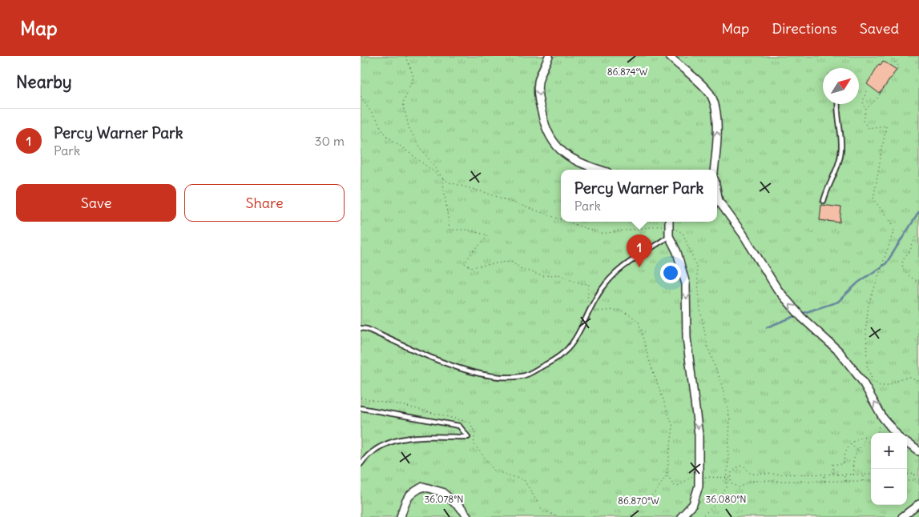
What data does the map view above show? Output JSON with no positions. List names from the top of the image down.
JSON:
{
  "north": "top right",
  "page": {
    "header": "Map",
    "nav": ["Map", "Directions", "Saved"],
    "heading": "Nearby",
    "list": [
      {
        "mark": "1",
        "name": "Percy Warner Park",
        "note": "Park",
        "value": "30 m"
      }
    ],
    "popup": ["Percy Warner Park", "Park"],
    "buttons": ["Save", "Share"],
    "pins": "1",
    "map_buttons": ["+", "−"]
  },
  "coordinates": [
    "86.874°W",
    "36.078°N",
    "36.080°N",
    "86.870°W"
  ]
}
